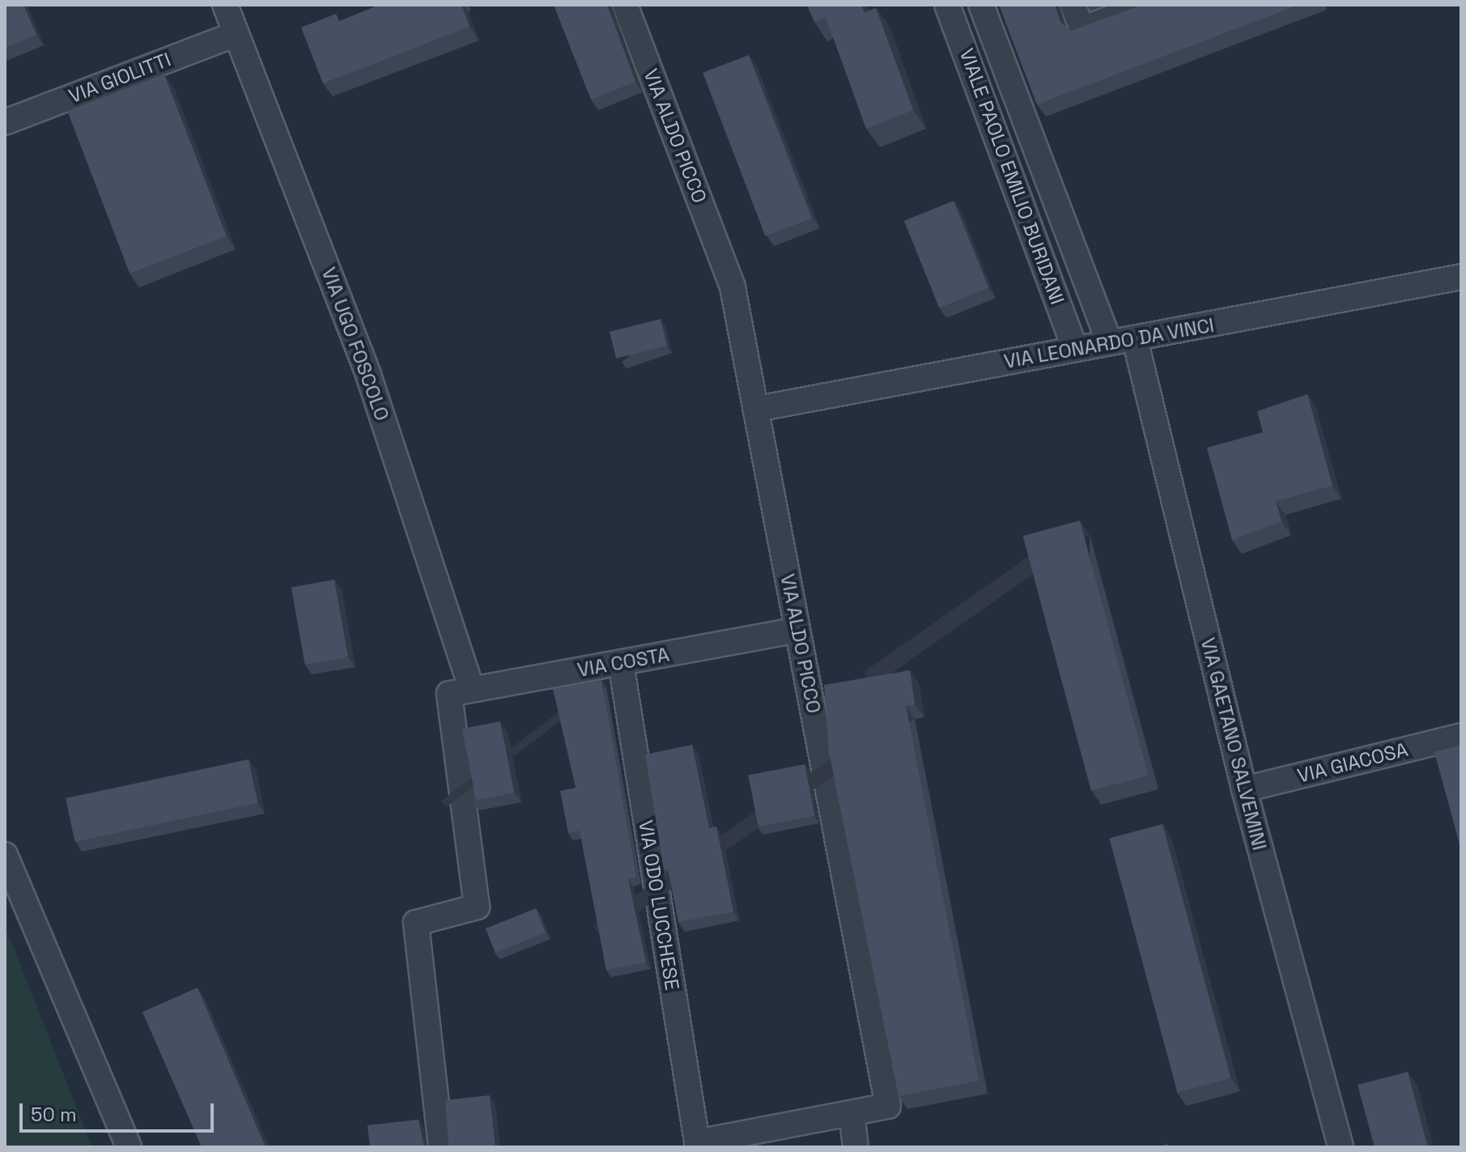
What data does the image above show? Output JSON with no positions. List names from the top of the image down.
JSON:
{
  "streets": {
    "street": [
      "VIA GIOLITTI",
      "VIA ALDO PICCO",
      "VIALE PAOLO EMILIO BURIDANI",
      "VIA LEONARDO DA VINCI",
      "VIA UGO FOSCOLO",
      "VIA COSTA",
      "VIA GAETANO SALVEMINI",
      "VIA GIACOSA",
      "VIA ODO LUCCHESE"
    ]
  },
  "crossings": [
    ["VIA GIOLITTI", "VIA UGO FOSCOLO"],
    ["VIA ALDO PICCO", "VIA LEONARDO DA VINCI"],
    ["VIA ALDO PICCO", "VIA COSTA"],
    ["VIA ALDO PICCO", "VIA ODO LUCCHESE"],
    ["VIALE PAOLO EMILIO BURIDANI", "VIA LEONARDO DA VINCI"],
    ["VIA LEONARDO DA VINCI", "VIA GAETANO SALVEMINI"],
    ["VIA UGO FOSCOLO", "VIA COSTA"],
    ["VIA COSTA", "VIA ODO LUCCHESE"],
    ["VIA GAETANO SALVEMINI", "VIA GIACOSA"]
  ],
  "scale_bar": "50 m"
}
